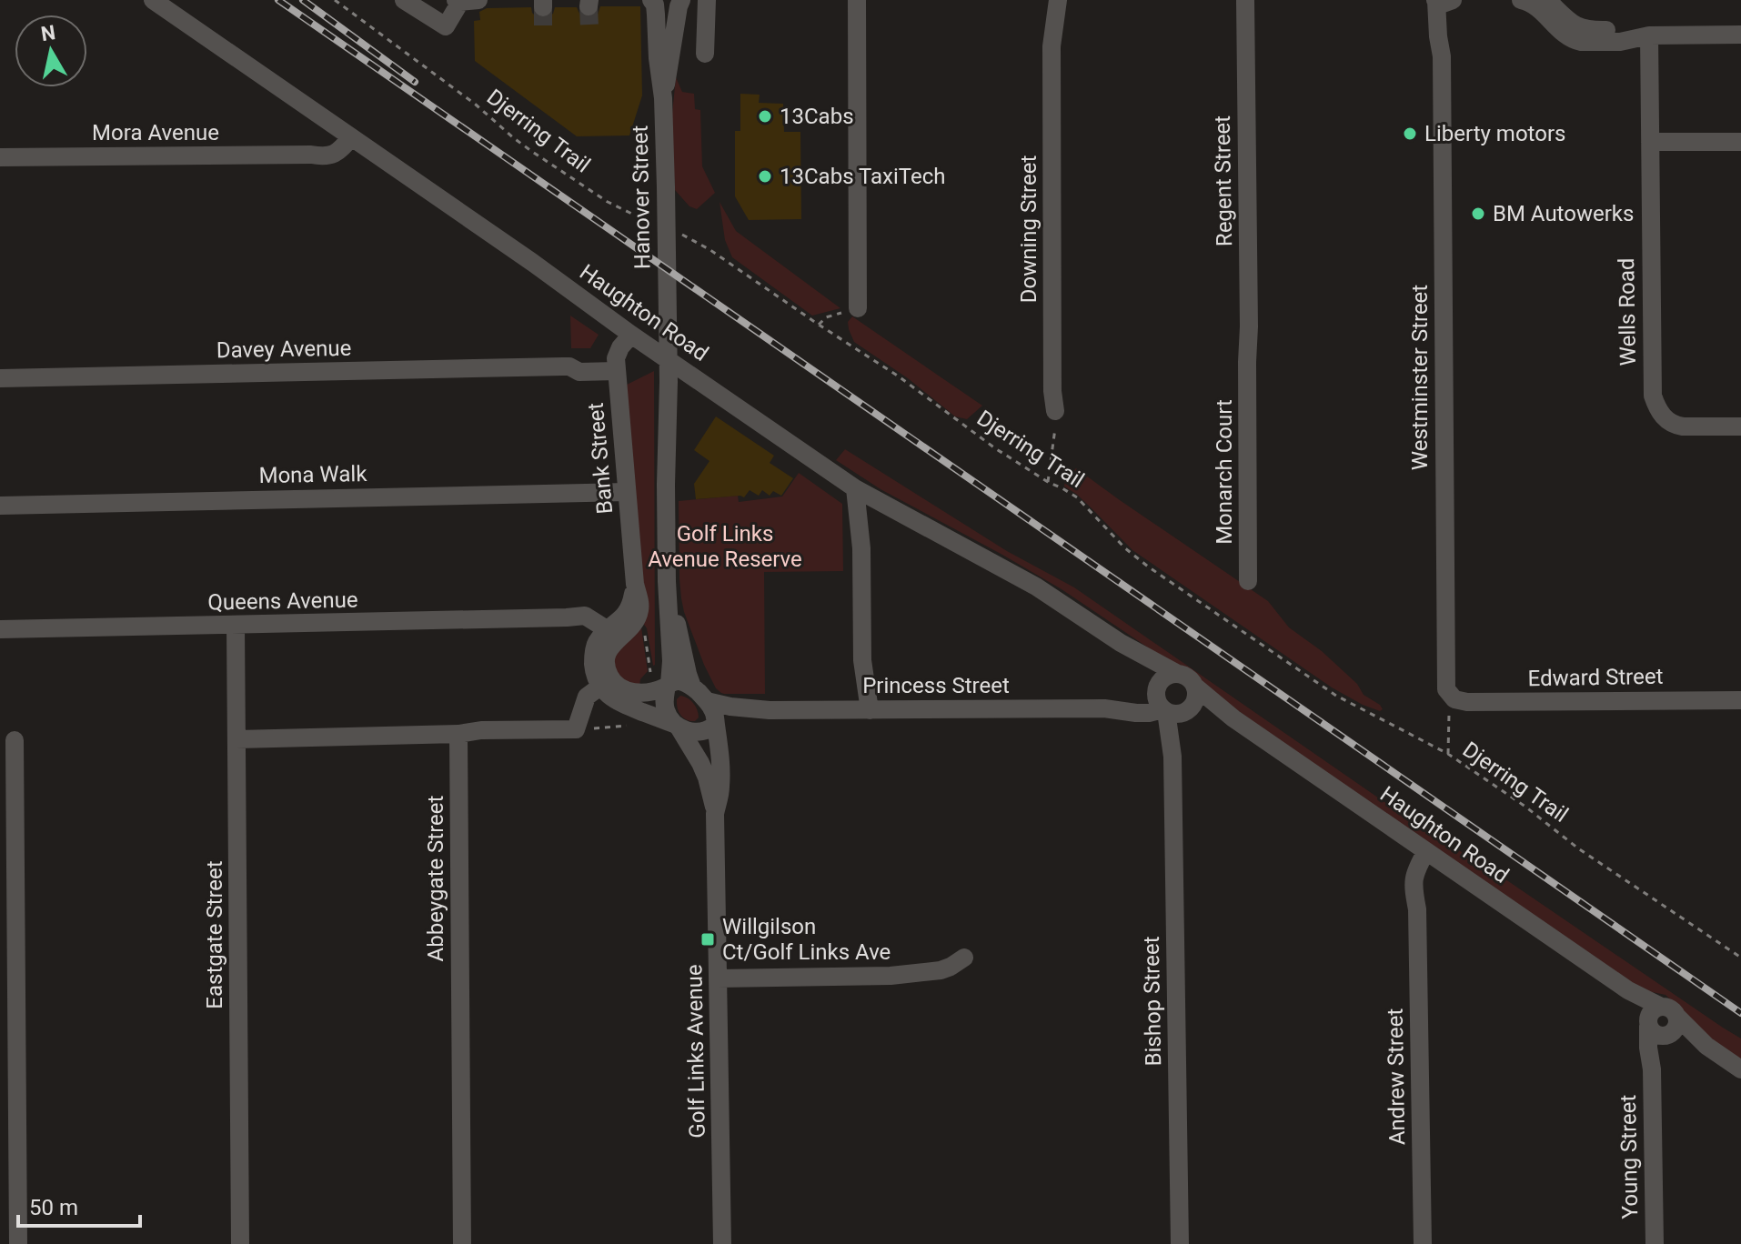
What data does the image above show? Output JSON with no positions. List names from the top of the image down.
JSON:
{
  "streets": {
    "street": [
      "Mora Avenue",
      "Regent Street",
      "Hanover Street",
      "Downing Street",
      "Wells Road",
      "Haughton Road",
      "Davey Avenue",
      "Westminster Street",
      "Bank Street",
      "Monarch Court",
      "Mona Walk",
      "Queens Avenue",
      "Edward Street",
      "Princess Street",
      "Abbeygate Street",
      "Eastgate Street",
      "Bishop Street",
      "Golf Links Avenue",
      "Andrew Street",
      "Young Street"
    ],
    "path": ["Djerring Trail"]
  },
  "crossings": [
    ["Mora Avenue", "Haughton Road"],
    ["Regent Street", "Monarch Court"],
    ["Haughton Road", "Princess Street"],
    ["Haughton Road", "Bishop Street"],
    ["Haughton Road", "Andrew Street"],
    ["Haughton Road", "Young Street"],
    ["Davey Avenue", "Bank Street"],
    ["Westminster Street", "Edward Street"],
    ["Bank Street", "Mona Walk"],
    ["Bank Street", "Queens Avenue"],
    ["Queens Avenue", "Eastgate Street"],
    ["Princess Street", "Bishop Street"],
    ["Princess Street", "Golf Links Avenue"]
  ],
  "parks": ["Golf Links Avenue Reserve"],
  "places": {
    "other": [
      "13Cabs",
      "Liberty motors",
      "13Cabs TaxiTech",
      "BM Autowerks"
    ],
    "transit": ["Willgilson Ct/Golf Links Ave"]
  },
  "scale_bar": "50 m",
  "north": "top"
}
